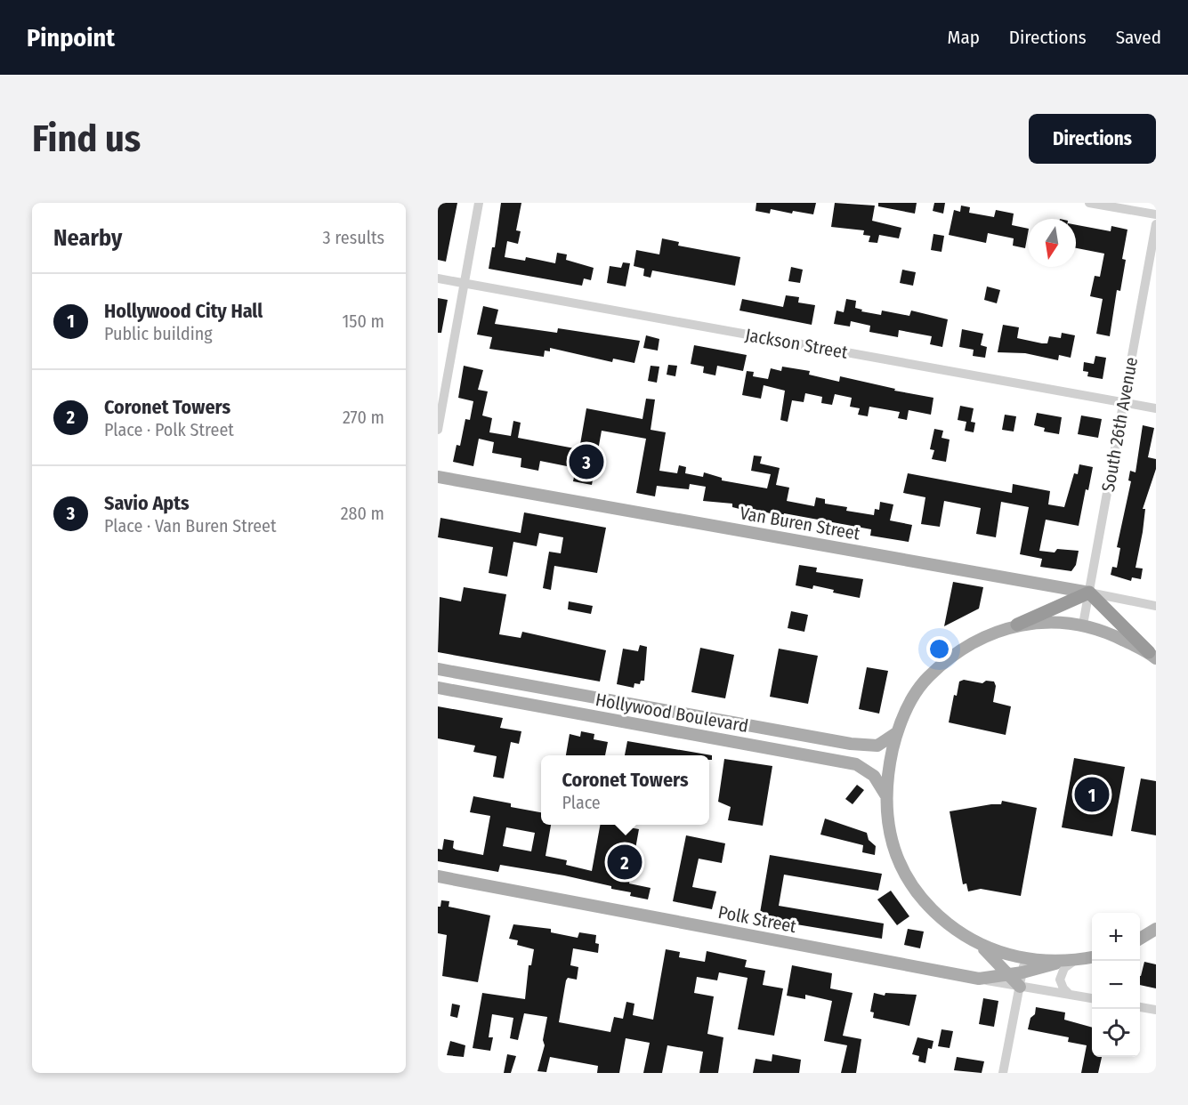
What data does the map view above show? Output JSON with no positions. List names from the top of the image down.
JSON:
{
  "streets": {
    "main road": ["Van Buren Street", "Hollywood Boulevard", "Polk Street"],
    "street": ["Jackson Street", "South 26th Avenue"]
  },
  "crossings": [
    ["Jackson Street", "South 26th Avenue"],
    ["South 26th Avenue", "Van Buren Street"]
  ],
  "north": "bottom",
  "page": {
    "header": "Pinpoint",
    "nav": ["Map", "Directions", "Saved"],
    "buttons": "Directions",
    "title": "Find us",
    "heading": ["Nearby", "3 results"],
    "list": [
      {
        "mark": "1",
        "name": "Hollywood City Hall",
        "note": "Public building",
        "value": "150 m"
      },
      {
        "mark": "2",
        "name": "Coronet Towers",
        "note": "Place · Polk Street",
        "value": "270 m"
      },
      {
        "mark": "3",
        "name": "Savio Apts",
        "note": "Place · Van Buren Street",
        "value": "280 m"
      }
    ],
    "pins": ["3", "1", "2"],
    "popup": ["Coronet Towers", "Place"],
    "map_buttons": ["+", "−"]
  }
}
